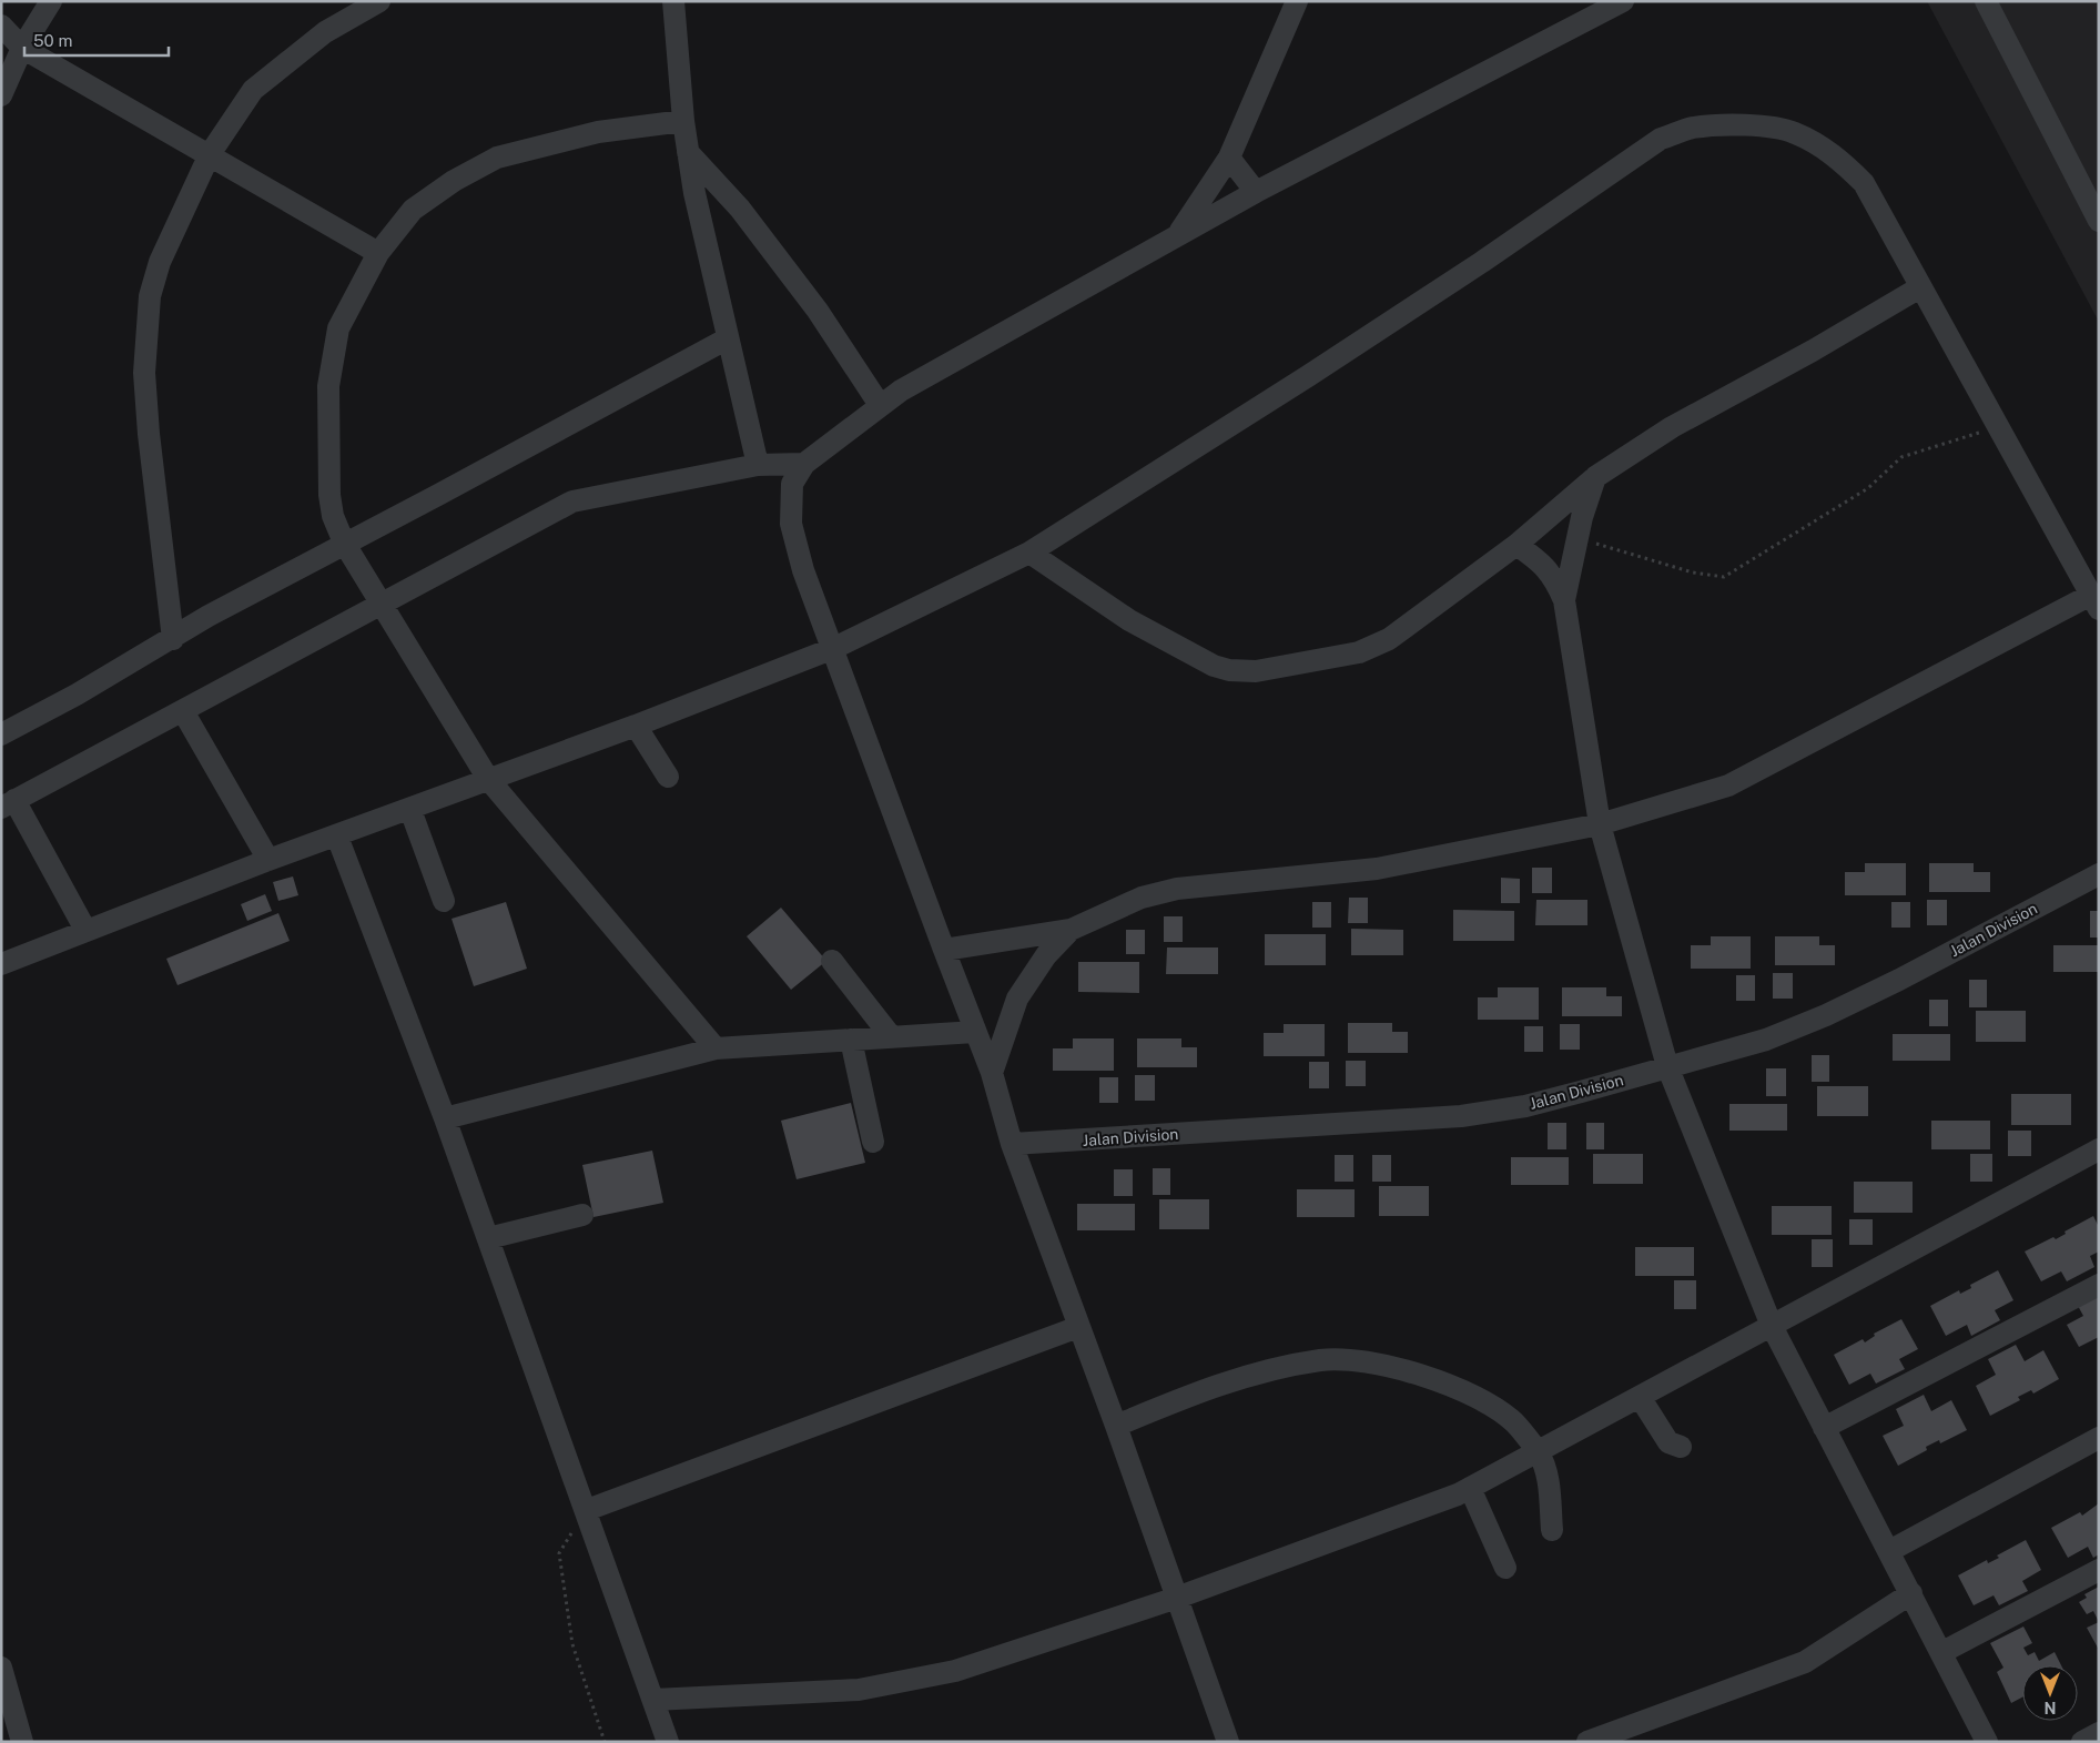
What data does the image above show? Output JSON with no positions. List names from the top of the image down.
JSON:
{
  "streets": {
    "street": ["Jalan Division"]
  },
  "scale_bar": "50 m",
  "north": "bottom"
}
